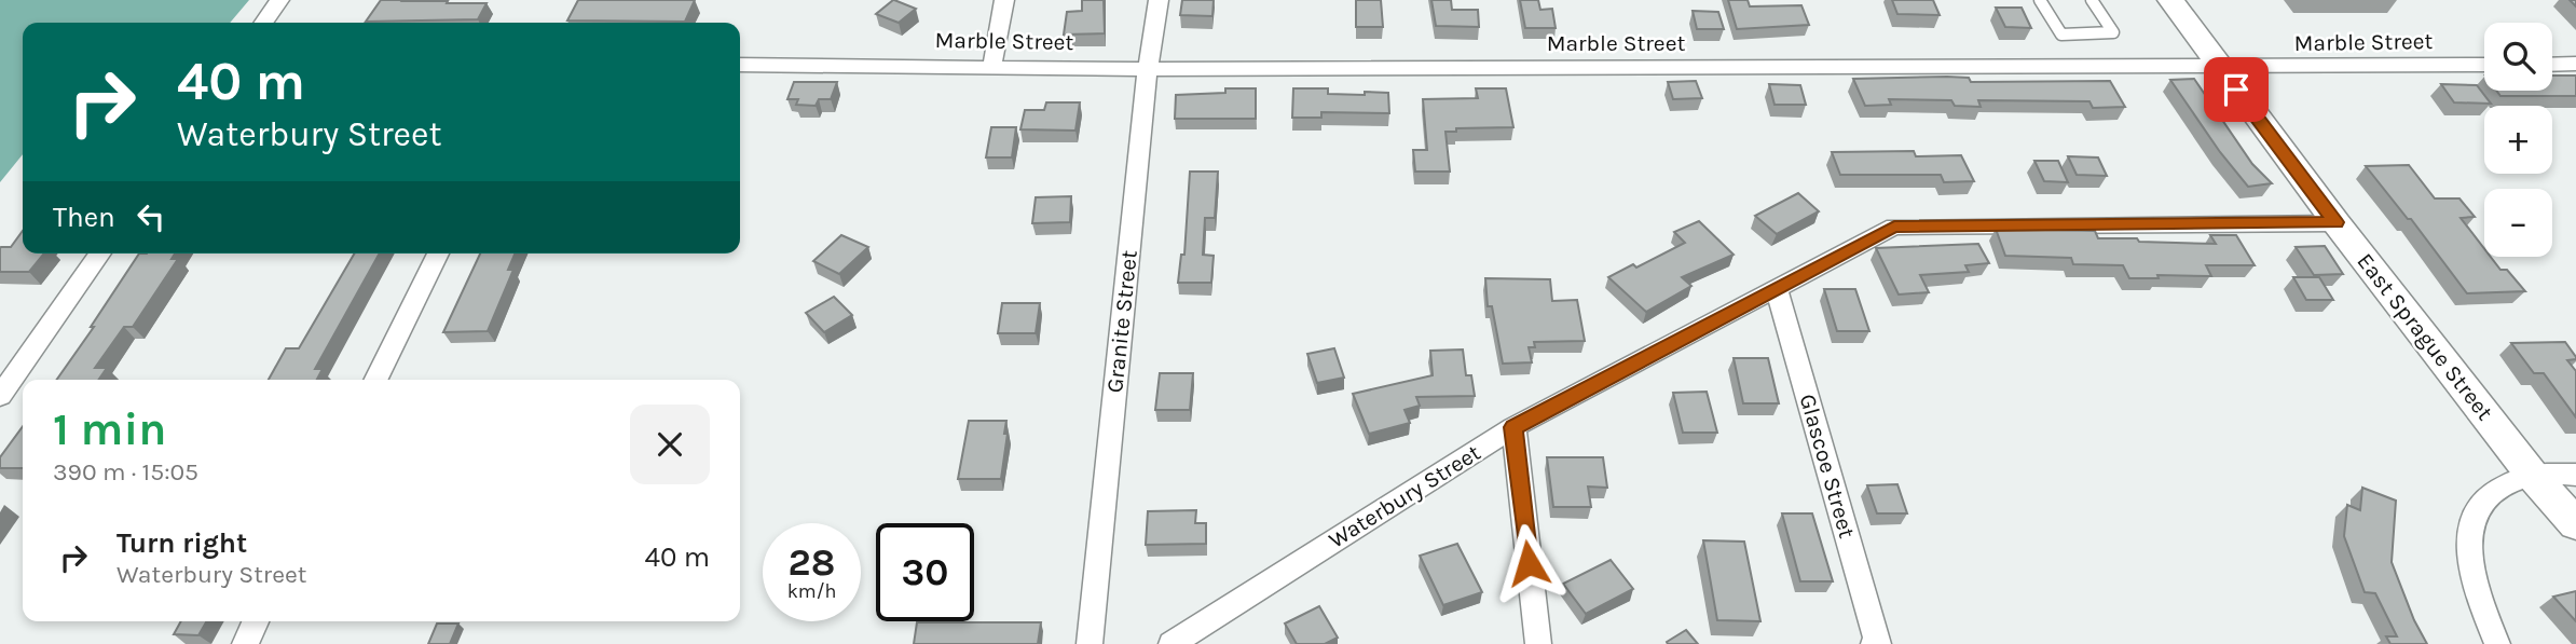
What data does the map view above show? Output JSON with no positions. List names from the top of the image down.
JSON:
{
  "streets": {
    "street": [
      "Marble Street",
      "Granite Street",
      "East Sprague Street",
      "Glascoe Street",
      "Waterbury Street"
    ]
  },
  "crossings": [
    ["Marble Street", "Granite Street"],
    ["Marble Street", "East Sprague Street"],
    ["East Sprague Street", "Waterbury Street"],
    ["Glascoe Street", "Waterbury Street"]
  ],
  "page": {
    "map_buttons": ["+", "−"],
    "turn": ["40 m", "Waterbury Street"],
    "then": "Then",
    "heading": ["1 min", "390 m · 15:05"],
    "list": [
      {
        "name": "Turn right",
        "note": "Waterbury Street",
        "value": "40 m"
      }
    ],
    "speed": "28 km/h",
    "limit": "30"
  }
}
